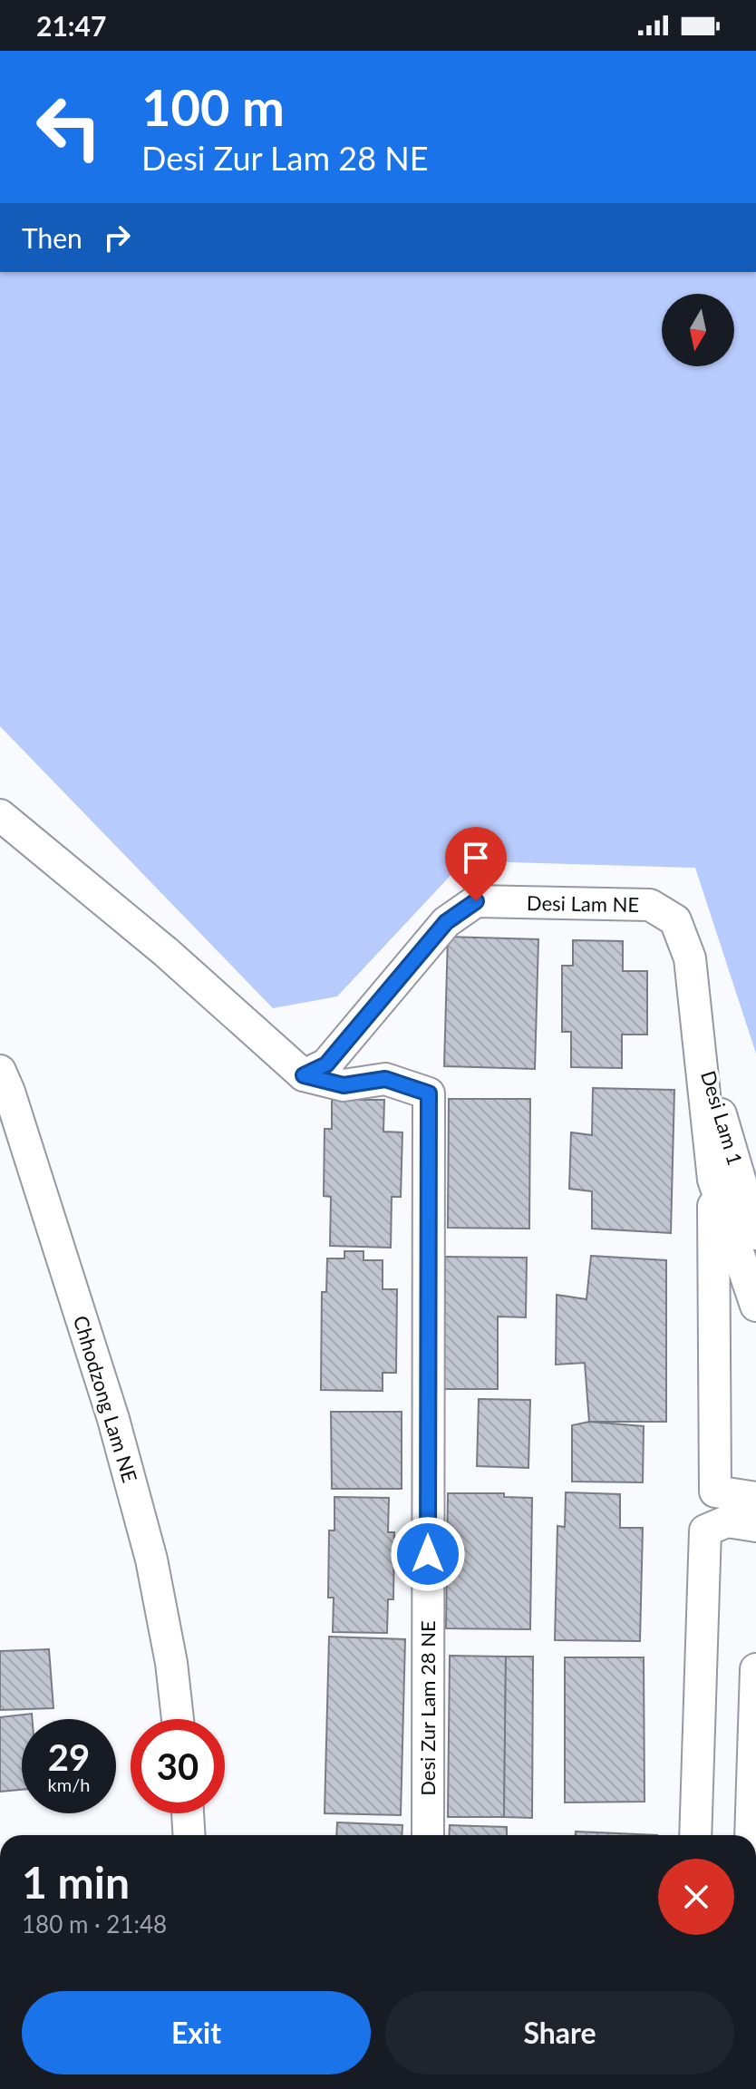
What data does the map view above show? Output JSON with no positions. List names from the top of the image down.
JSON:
{
  "streets": {
    "street": [
      "Desi Lam NE",
      "Desi Lam 1",
      "Chhodzong Lam NE",
      "Desi Zur Lam 28 NE"
    ]
  },
  "crossings": [
    ["Desi Lam NE", "Desi Lam 1"],
    ["Desi Lam NE", "Desi Zur Lam 28 NE"]
  ],
  "north": "bottom",
  "page": {
    "status": "21:47",
    "turn": ["100 m", "Desi Zur Lam 28 NE"],
    "then": "Then",
    "speed": "29 km/h",
    "limit": "30",
    "heading": ["1 min", "180 m · 21:48"],
    "buttons": ["Exit", "Share"]
  }
}
